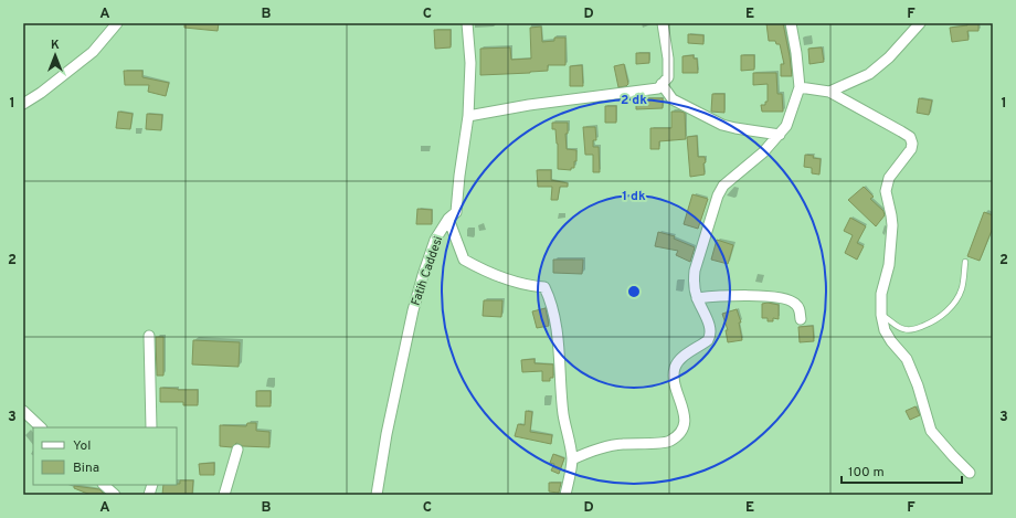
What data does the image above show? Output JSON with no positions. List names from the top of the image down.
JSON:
{
  "streets": {
    "street": ["Fatih Caddesi"]
  },
  "legend": ["Yol", "Bina"],
  "scale_bar": "100 m",
  "north": "top",
  "grid": {
    "columns": [
      "A",
      "B",
      "C",
      "D",
      "E",
      "F"
    ],
    "rows": ["1", "2", "3"]
  },
  "rings": ["2 dk", "1 dk"]
}
